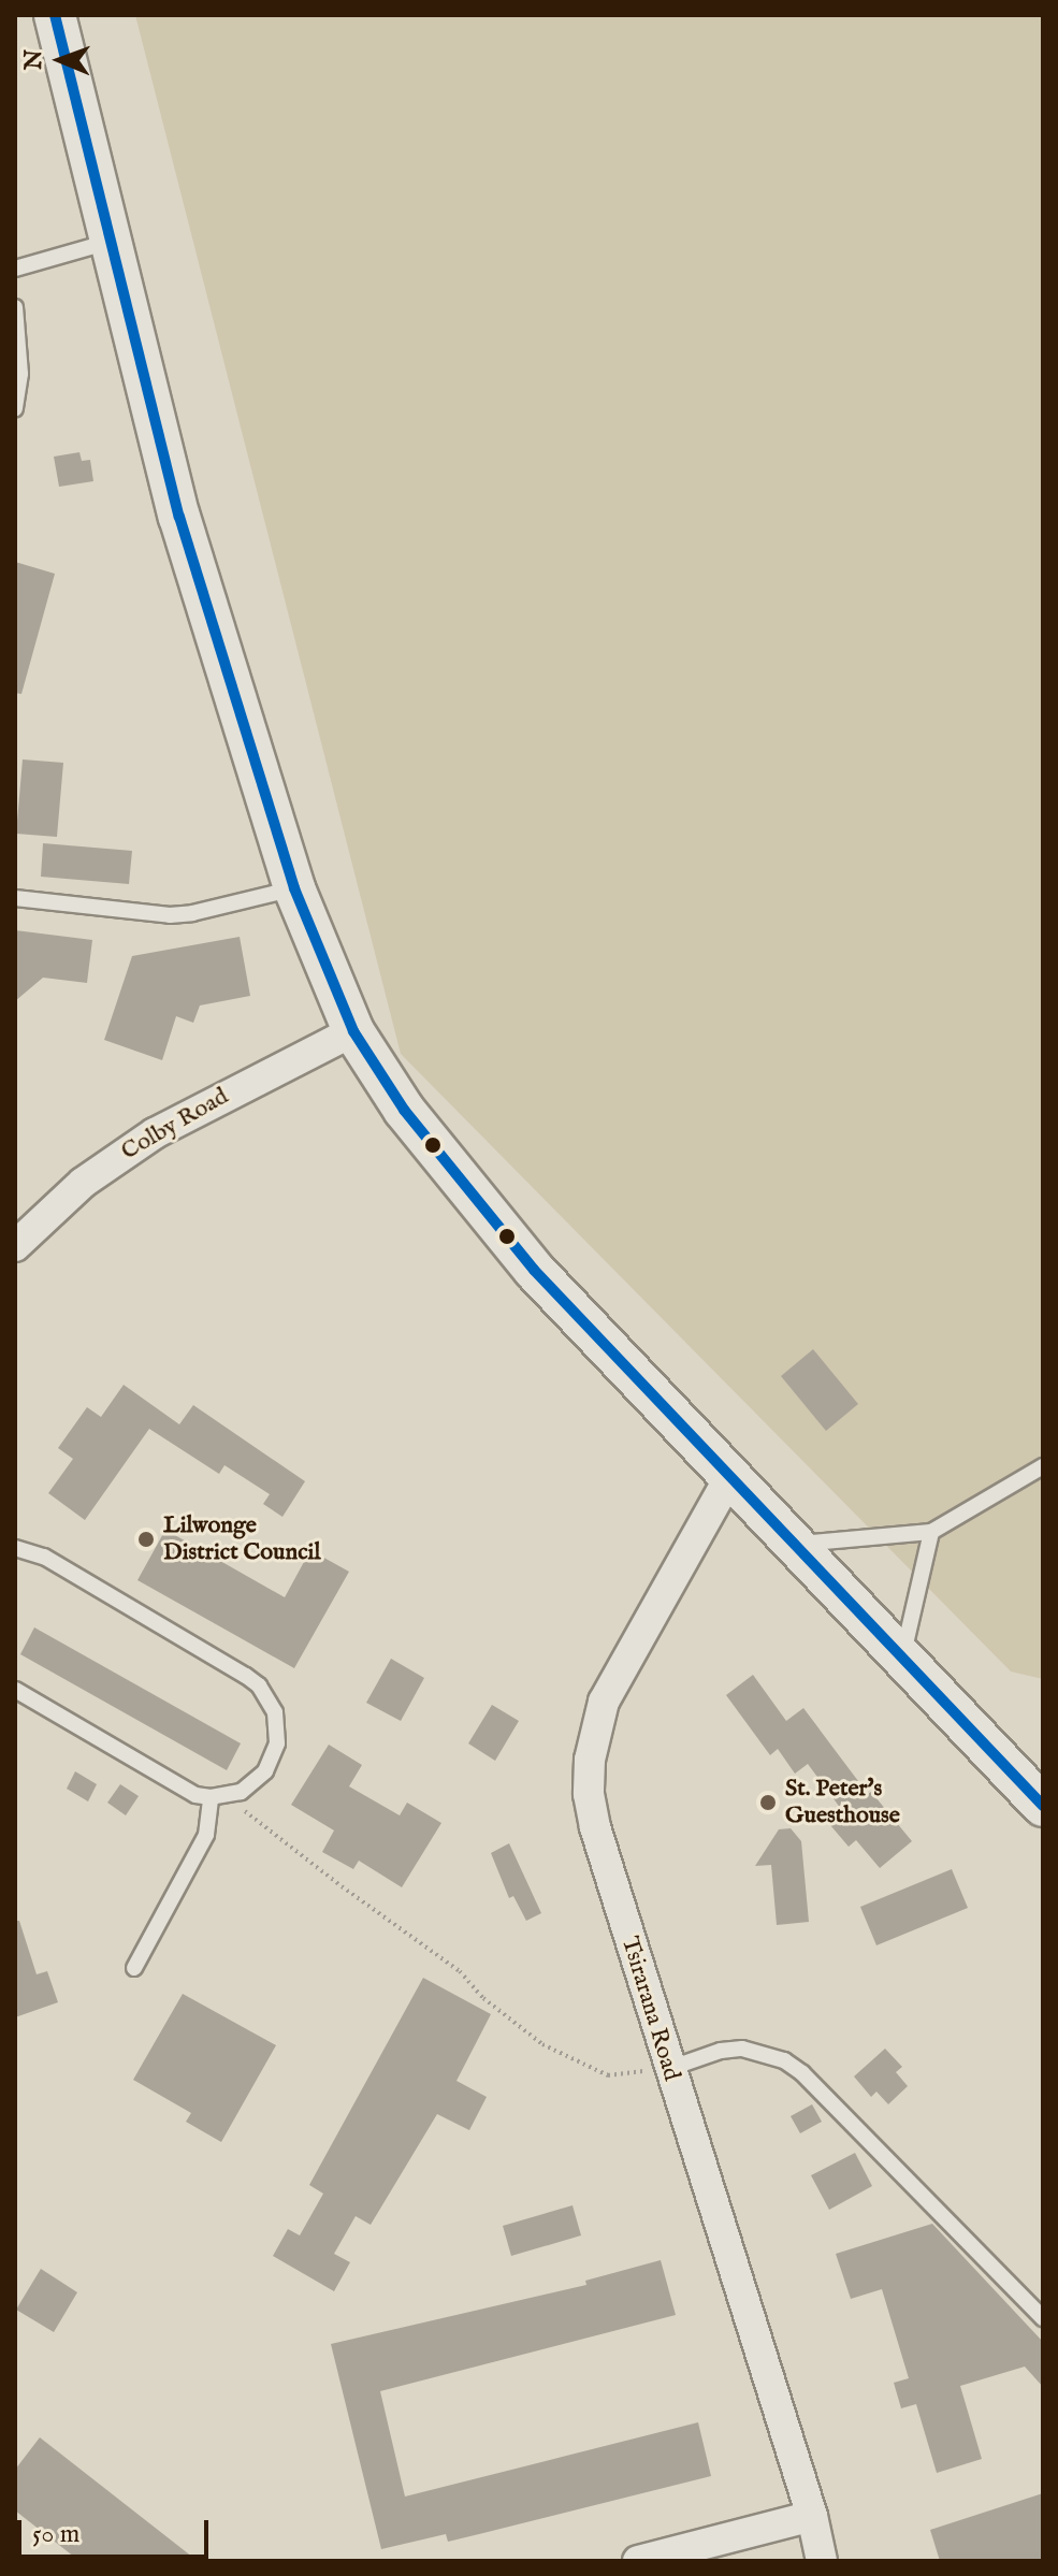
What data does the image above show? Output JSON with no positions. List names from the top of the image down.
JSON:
{
  "streets": {
    "street": ["Colby Road", "Tsirarana Road"]
  },
  "places": ["Lilwonge District Council", "St. Peter's Guesthouse"],
  "scale_bar": "50 m",
  "north": "left"
}
